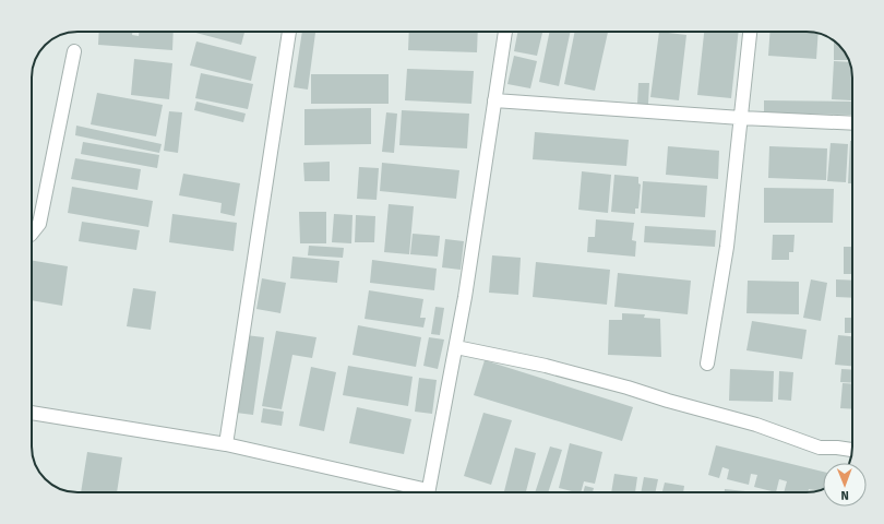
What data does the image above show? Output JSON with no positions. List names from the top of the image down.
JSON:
{
  "north": "bottom"
}
